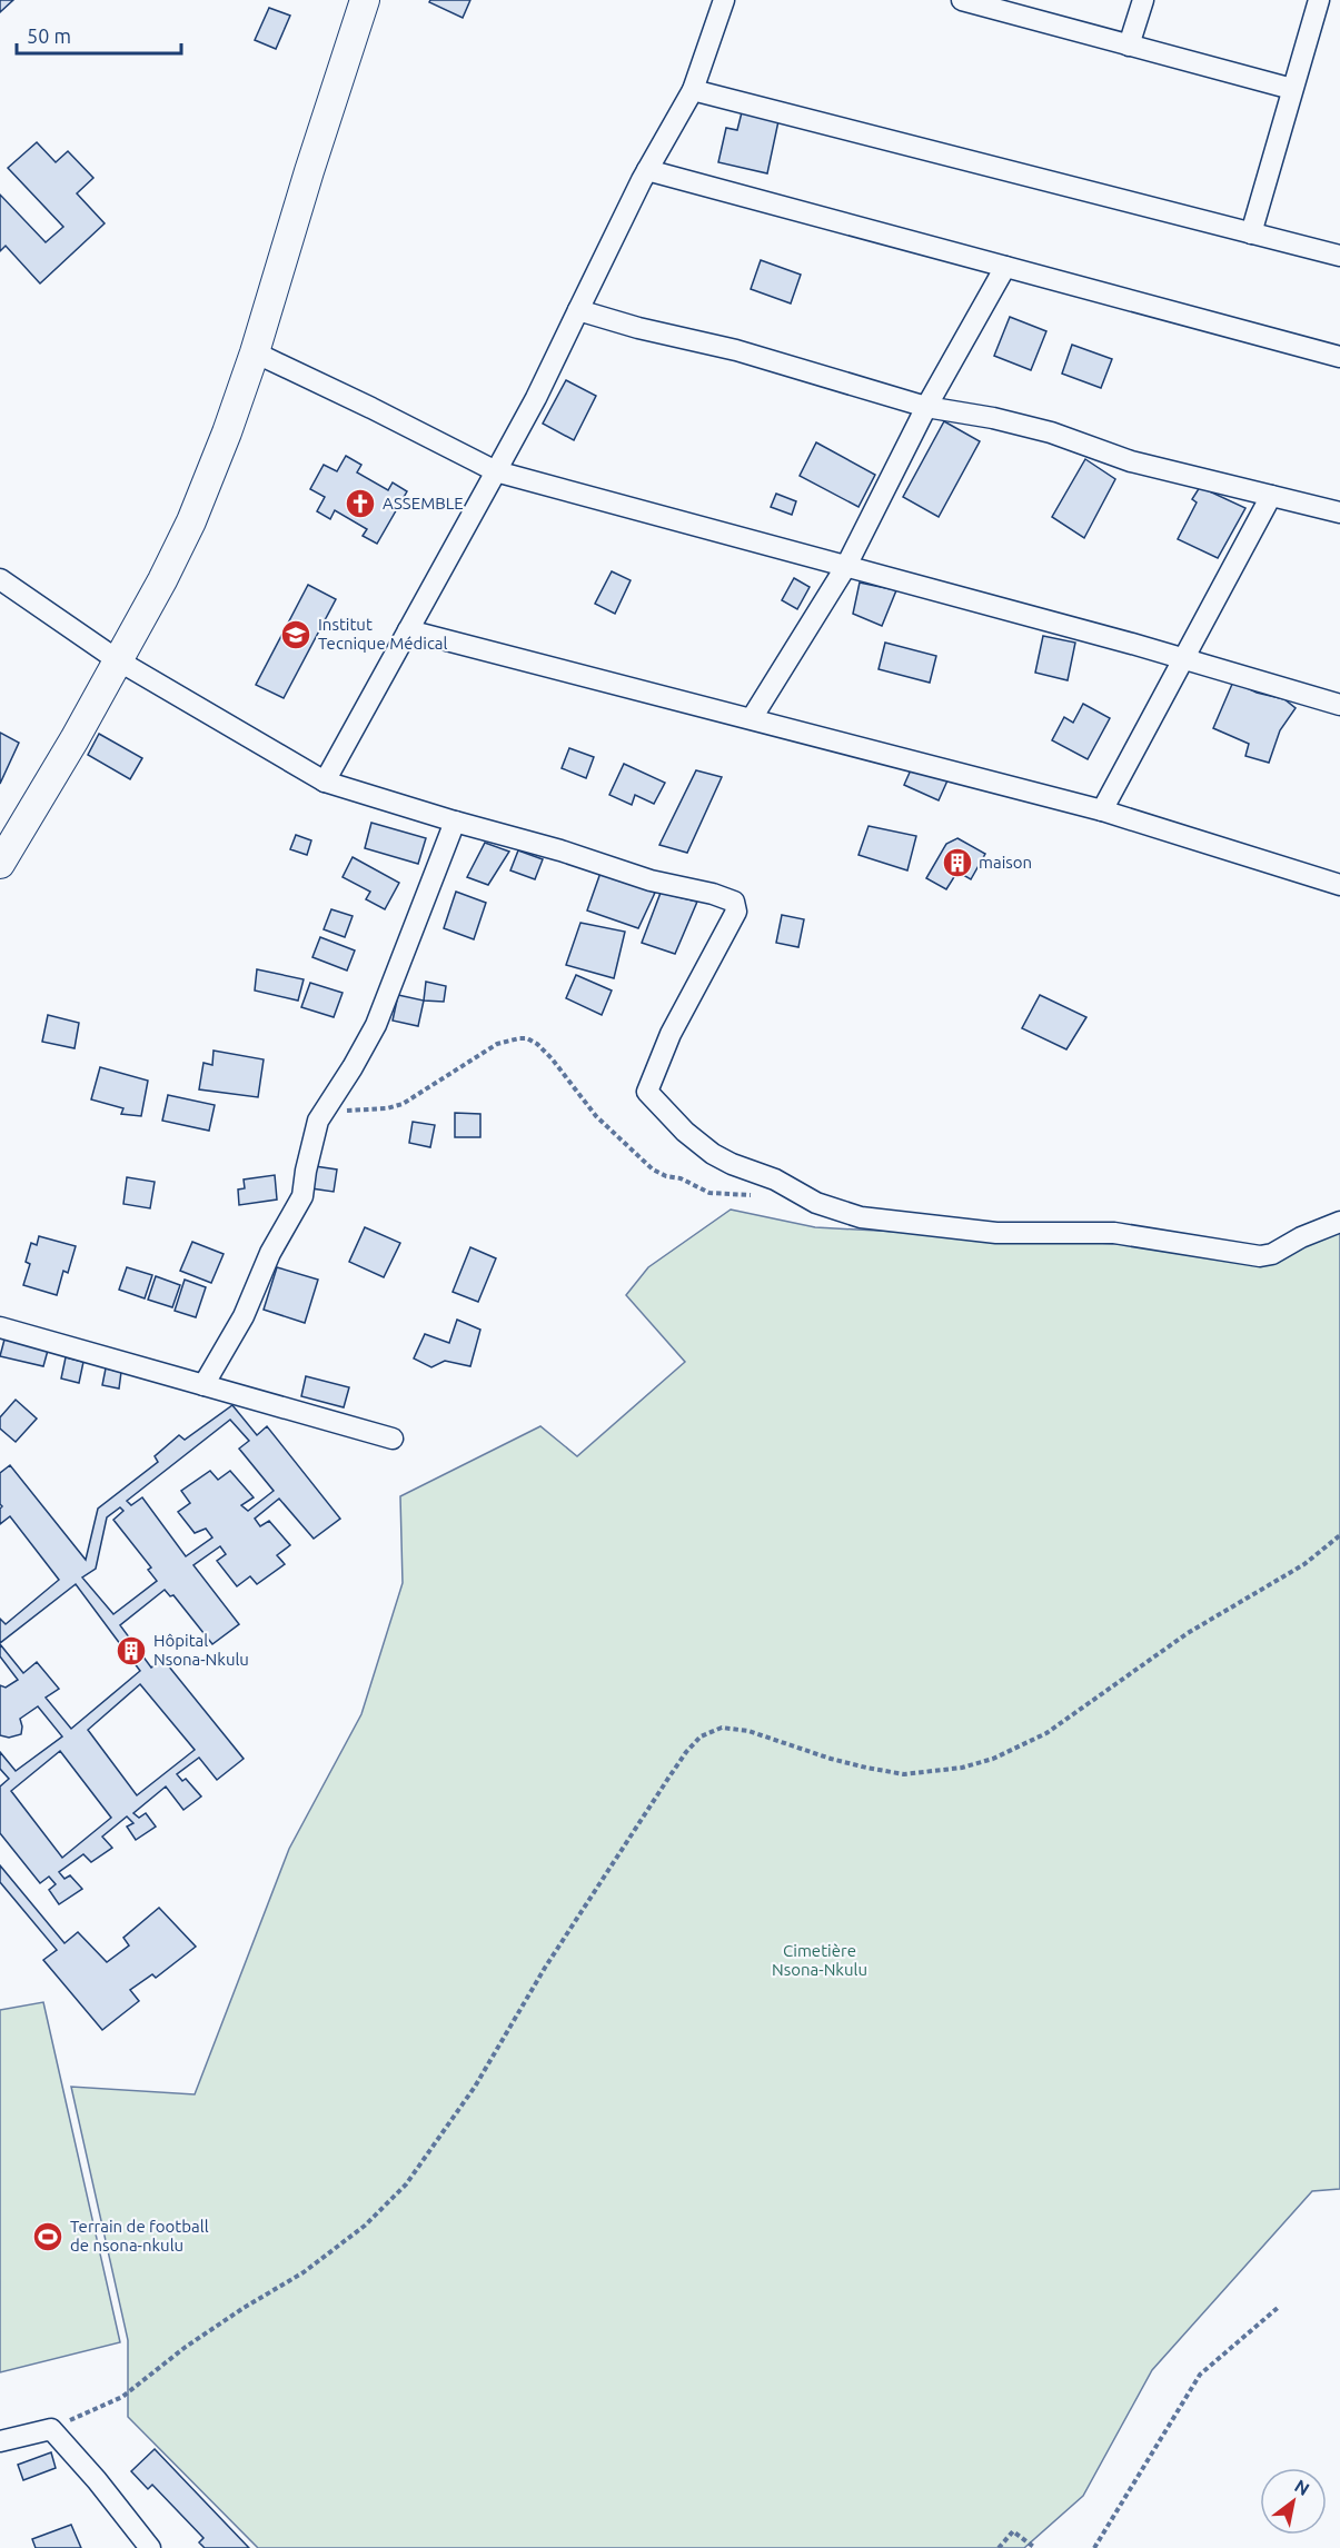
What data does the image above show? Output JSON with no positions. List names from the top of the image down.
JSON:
{
  "parks": ["Cimetière Nsona-Nkulu"],
  "places": {
    "church": ["ASSEMBLE"],
    "school or university": ["Institut Tecnique Médical"],
    "building": ["maison", "Hôpital Nsona-Nkulu"],
    "sports": ["Terrain de football de nsona-nkulu"]
  },
  "scale_bar": "50 m",
  "north": "top right"
}
